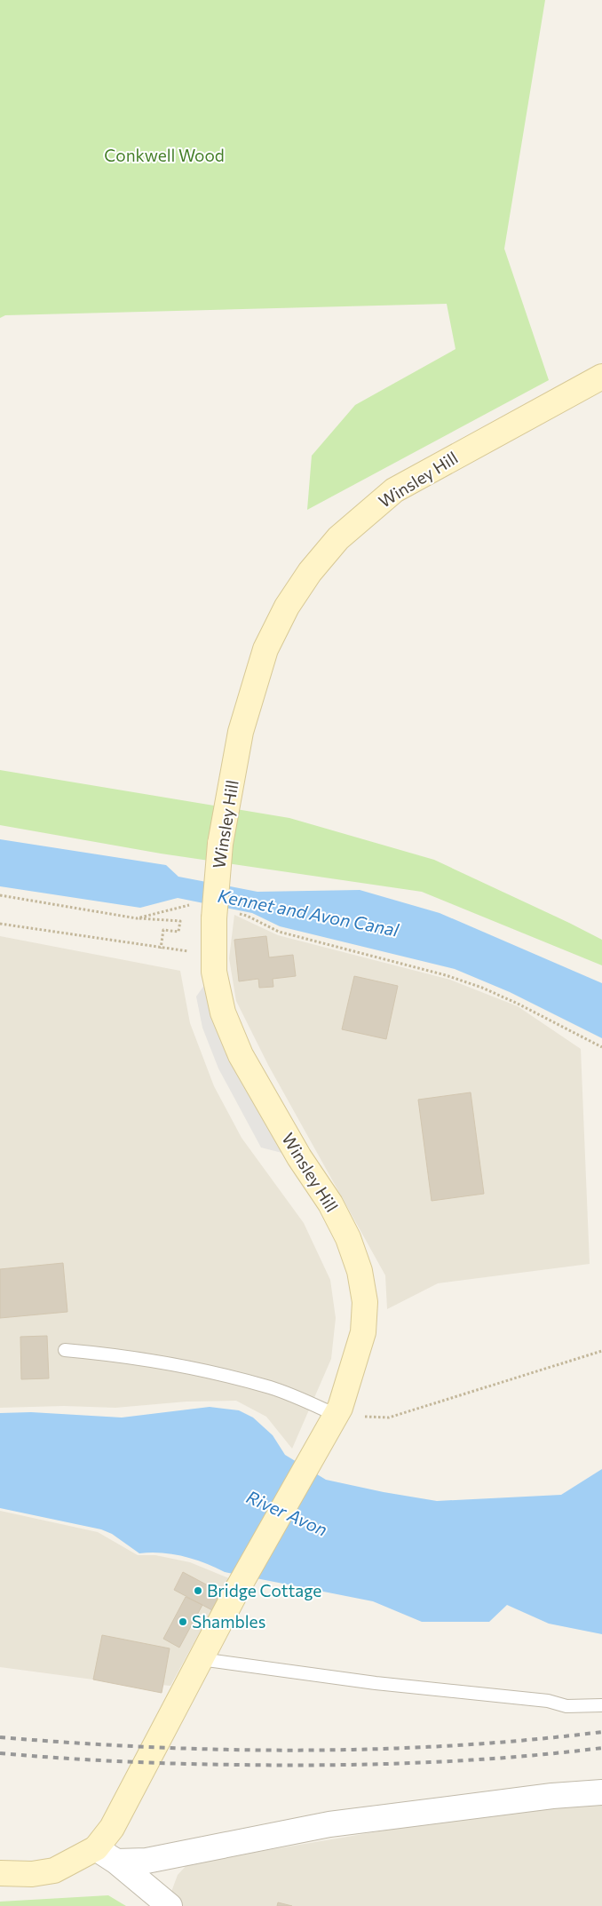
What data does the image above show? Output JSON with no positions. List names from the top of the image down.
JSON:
{
  "streets": {
    "main road": ["Winsley Hill"]
  },
  "water": ["Kennet and Avon Canal", "River Avon"],
  "parks": ["Conkwell Wood"],
  "places": ["Bridge Cottage", "Shambles"]
}
